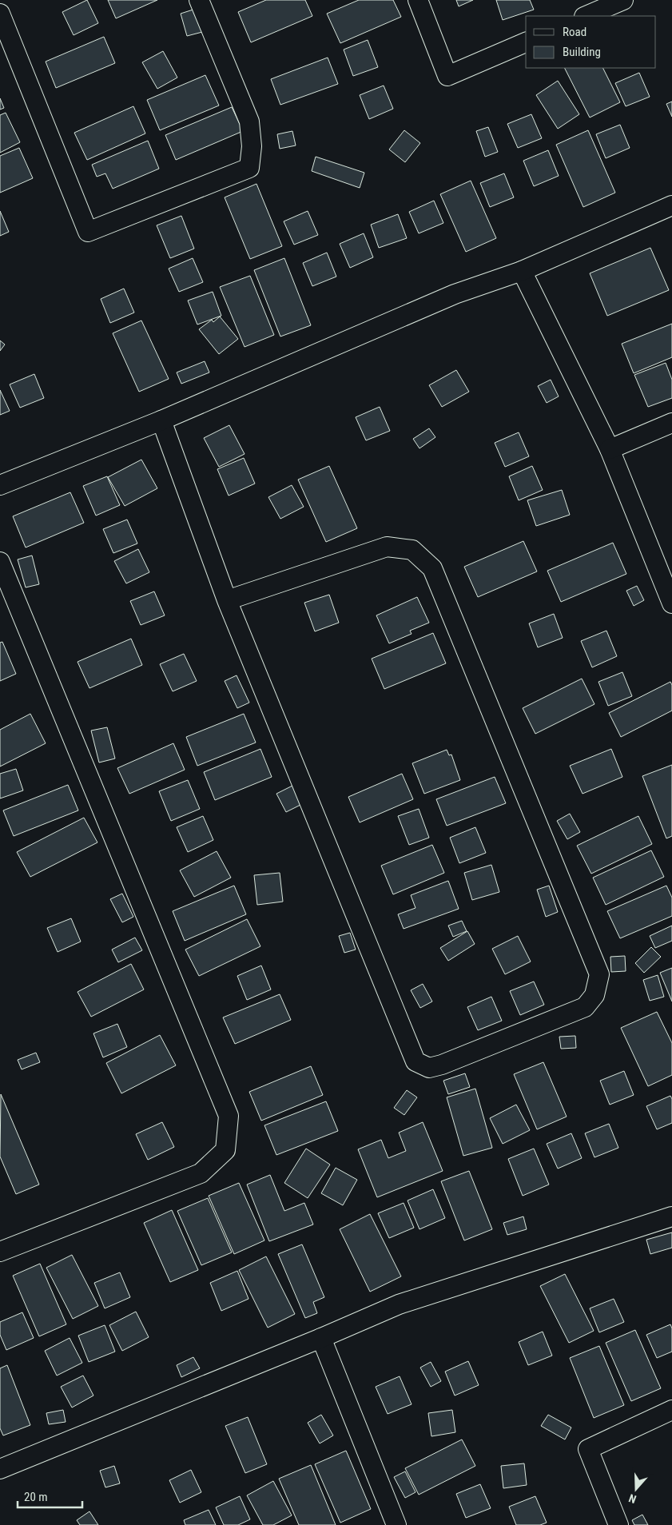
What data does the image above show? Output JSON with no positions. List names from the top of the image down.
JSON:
{
  "legend": ["Road", "Building"],
  "scale_bar": "20 m",
  "north": "bottom"
}
